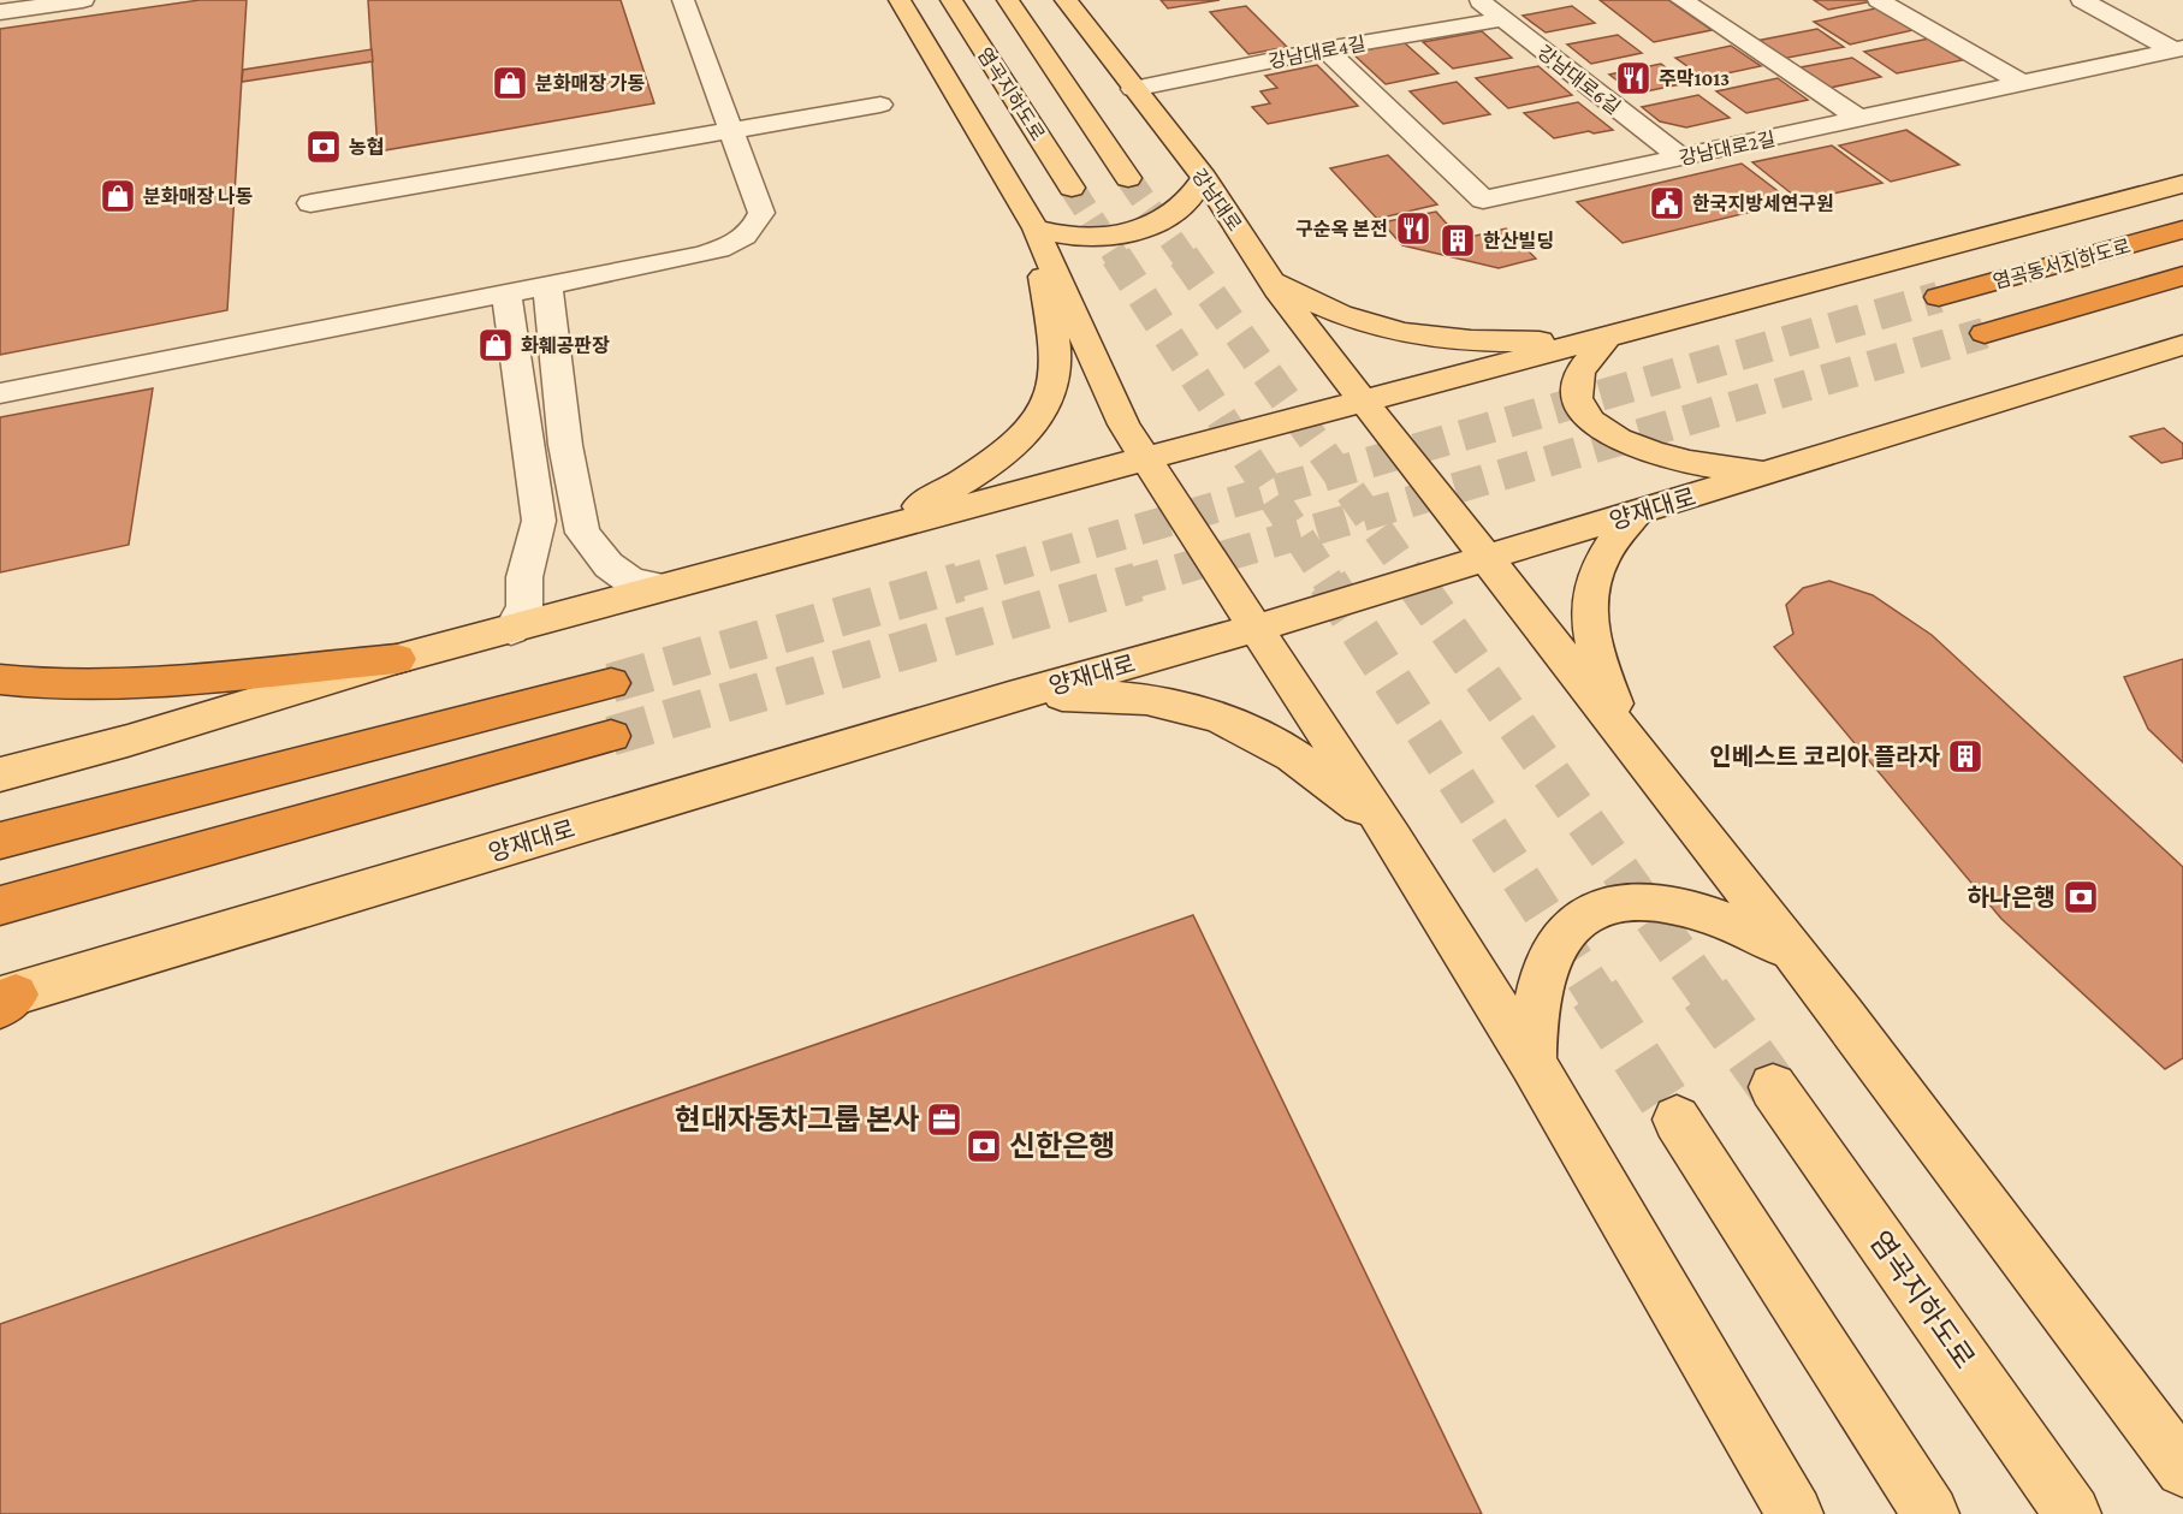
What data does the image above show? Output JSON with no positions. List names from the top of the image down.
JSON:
{
  "streets": {
    "highway": ["염곡동서지하도로"],
    "main road": ["염곡지하도로", "강남대로", "양재대로"],
    "street": ["강남대로4길", "강남대로6길", "강남대로2길"]
  },
  "crossings": [
    ["강남대로4길", "강남대로6길"],
    ["강남대로4길", "강남대로2길"],
    ["강남대로4길", "강남대로"],
    ["강남대로6길", "강남대로2길"],
    ["강남대로", "양재대로"]
  ],
  "places": {
    "restaurant": ["주막1013", "구순옥 본전"],
    "shop": ["분화매장 가동", "분화매장 나동", "화훼공판장"],
    "bank": ["농협", "하나은행", "신한은행"],
    "public building": ["한국지방세연구원"],
    "building": ["한산빌딩", "인베스트 코리아 플라자"],
    "office": ["현대자동차그룹 본사"]
  }
}
